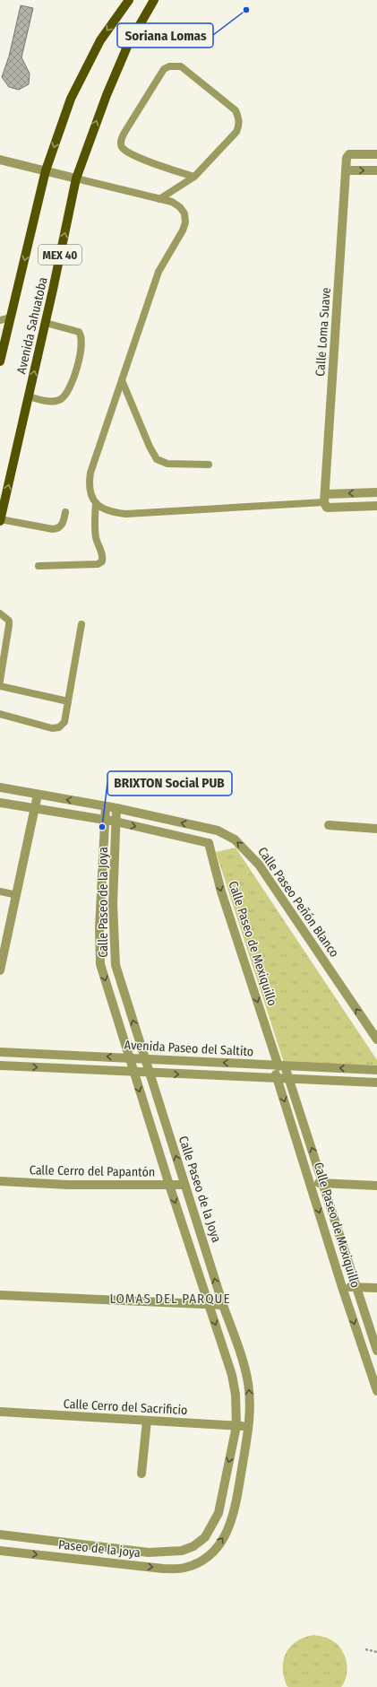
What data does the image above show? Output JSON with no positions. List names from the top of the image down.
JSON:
{
  "streets": {
    "main road": ["MEX 40", "Avenida Sahuatoba"],
    "street": [
      "Calle Loma Suave",
      "Calle Paseo de la Joya",
      "Calle Paseo Peñón Blanco",
      "Calle Paseo de Mexiquillo",
      "Avenida Paseo del Saltito",
      "Calle Cerro del Papantón",
      "Calle Cerro del Sacrificio",
      "Paseo de la joya"
    ]
  },
  "crossings": [
    ["Calle Paseo de la Joya", "Calle Paseo Peñón Blanco"],
    ["Calle Paseo de la Joya", "Avenida Paseo del Saltito"],
    ["Calle Paseo de la Joya", "Calle Cerro del Papantón"],
    ["Calle Paseo de la Joya", "Calle Cerro del Sacrificio"],
    ["Calle Paseo de la Joya", "Paseo de la joya"],
    ["Calle Paseo de Mexiquillo", "Avenida Paseo del Saltito"]
  ],
  "one_way": ["Calle Paseo Peñón Blanco"],
  "districts": ["LOMAS DEL PARQUE"],
  "places": ["Soriana Lomas", "BRIXTON Social PUB"]
}
